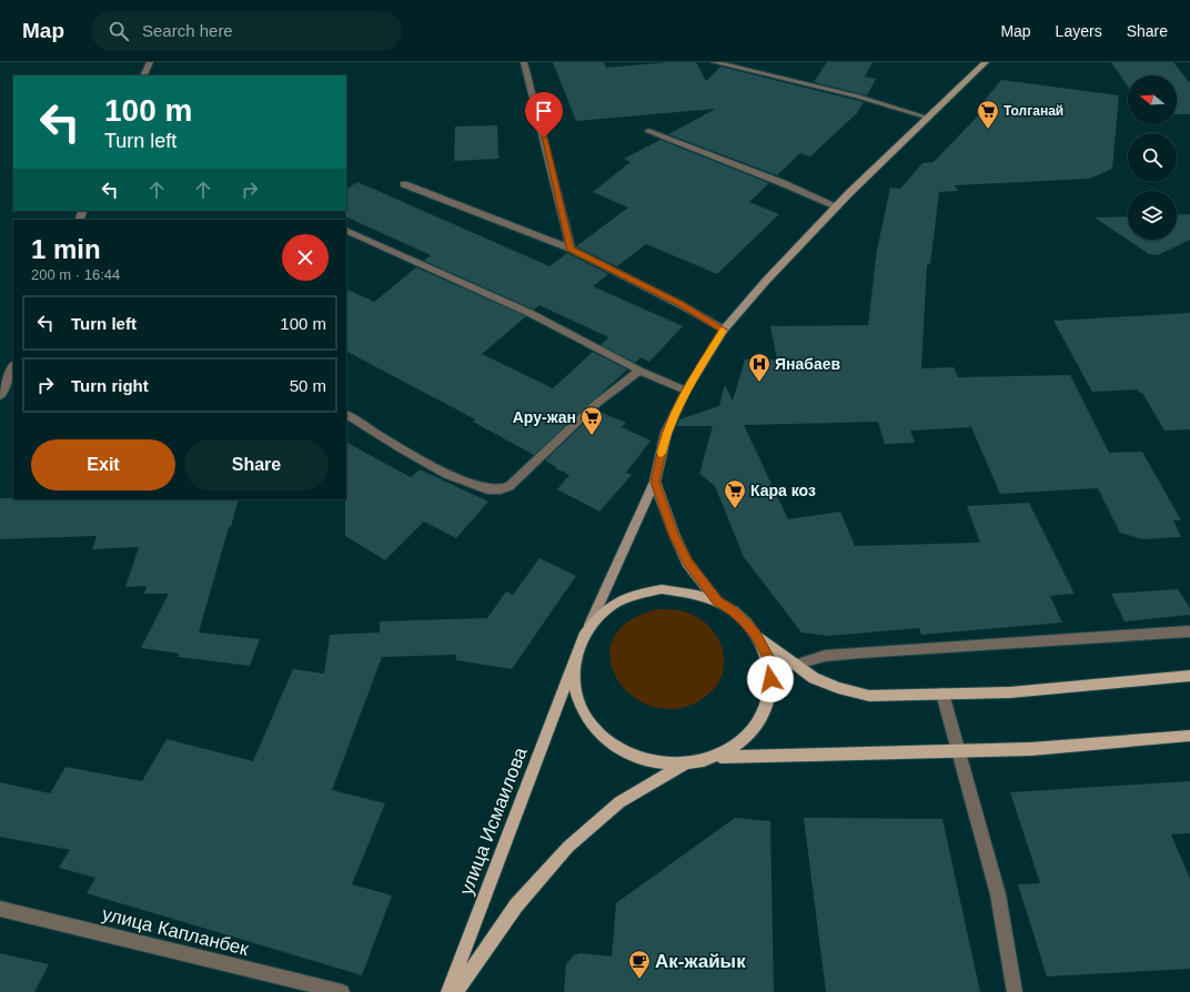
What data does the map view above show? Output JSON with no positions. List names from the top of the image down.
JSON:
{
  "streets": {
    "main road": ["улица Исмаилова"],
    "street": ["улица Капланбек"]
  },
  "places": {
    "supermarket": ["Толганай", "Ару-жан", "Кара коз"],
    "hospital": ["Янабаев"],
    "cafe": ["Ак-жайык"]
  },
  "north": "left",
  "page": {
    "header": "Map",
    "search": "Search here",
    "nav": ["Map", "Layers", "Share"],
    "turn": ["100 m", "Turn left"],
    "heading": ["1 min", "200 m · 16:44"],
    "list": [
      {
        "name": "Turn left",
        "value": "100 m"
      },
      {
        "name": "Turn right",
        "value": "50 m"
      }
    ],
    "buttons": ["Exit", "Share"]
  }
}
